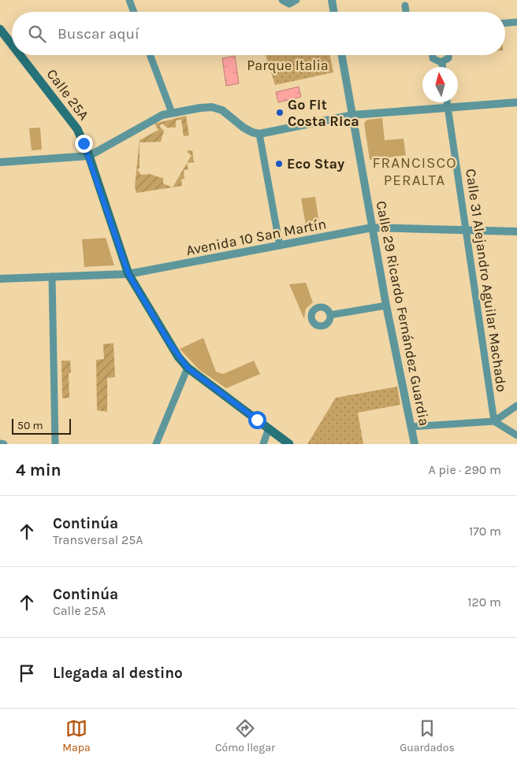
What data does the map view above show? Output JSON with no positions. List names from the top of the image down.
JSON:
{
  "streets": {
    "main road": ["Calle 25A"],
    "street": ["Avenida 10 San Martín", "Calle 31 Alejandro Aguilar Machado", "Calle 29 Ricardo Fernández Guardia"]
  },
  "crossings": [
    ["Calle 25A", "Avenida 10 San Martín"],
    ["Avenida 10 San Martín", "Calle 31 Alejandro Aguilar Machado"],
    ["Avenida 10 San Martín", "Calle 29 Ricardo Fernández Guardia"]
  ],
  "districts": ["FRANCISCO PERALTA"],
  "parks": ["Parque Italia"],
  "places": ["Go Fit Costa Rica", "Eco Stay"],
  "scale_bar": "50 m",
  "north": "top",
  "page": {
    "search": "Buscar aquí",
    "scale": "50 m",
    "heading": ["4 min", "A pie · 290 m"],
    "list": [
      ["Continúa", "Transversal 25A", "170 m"],
      ["Continúa", "Calle 25A", "120 m"],
      "Llegada al destino"
    ],
    "nav": ["Mapa", "Cómo llegar", "Guardados"]
  }
}
